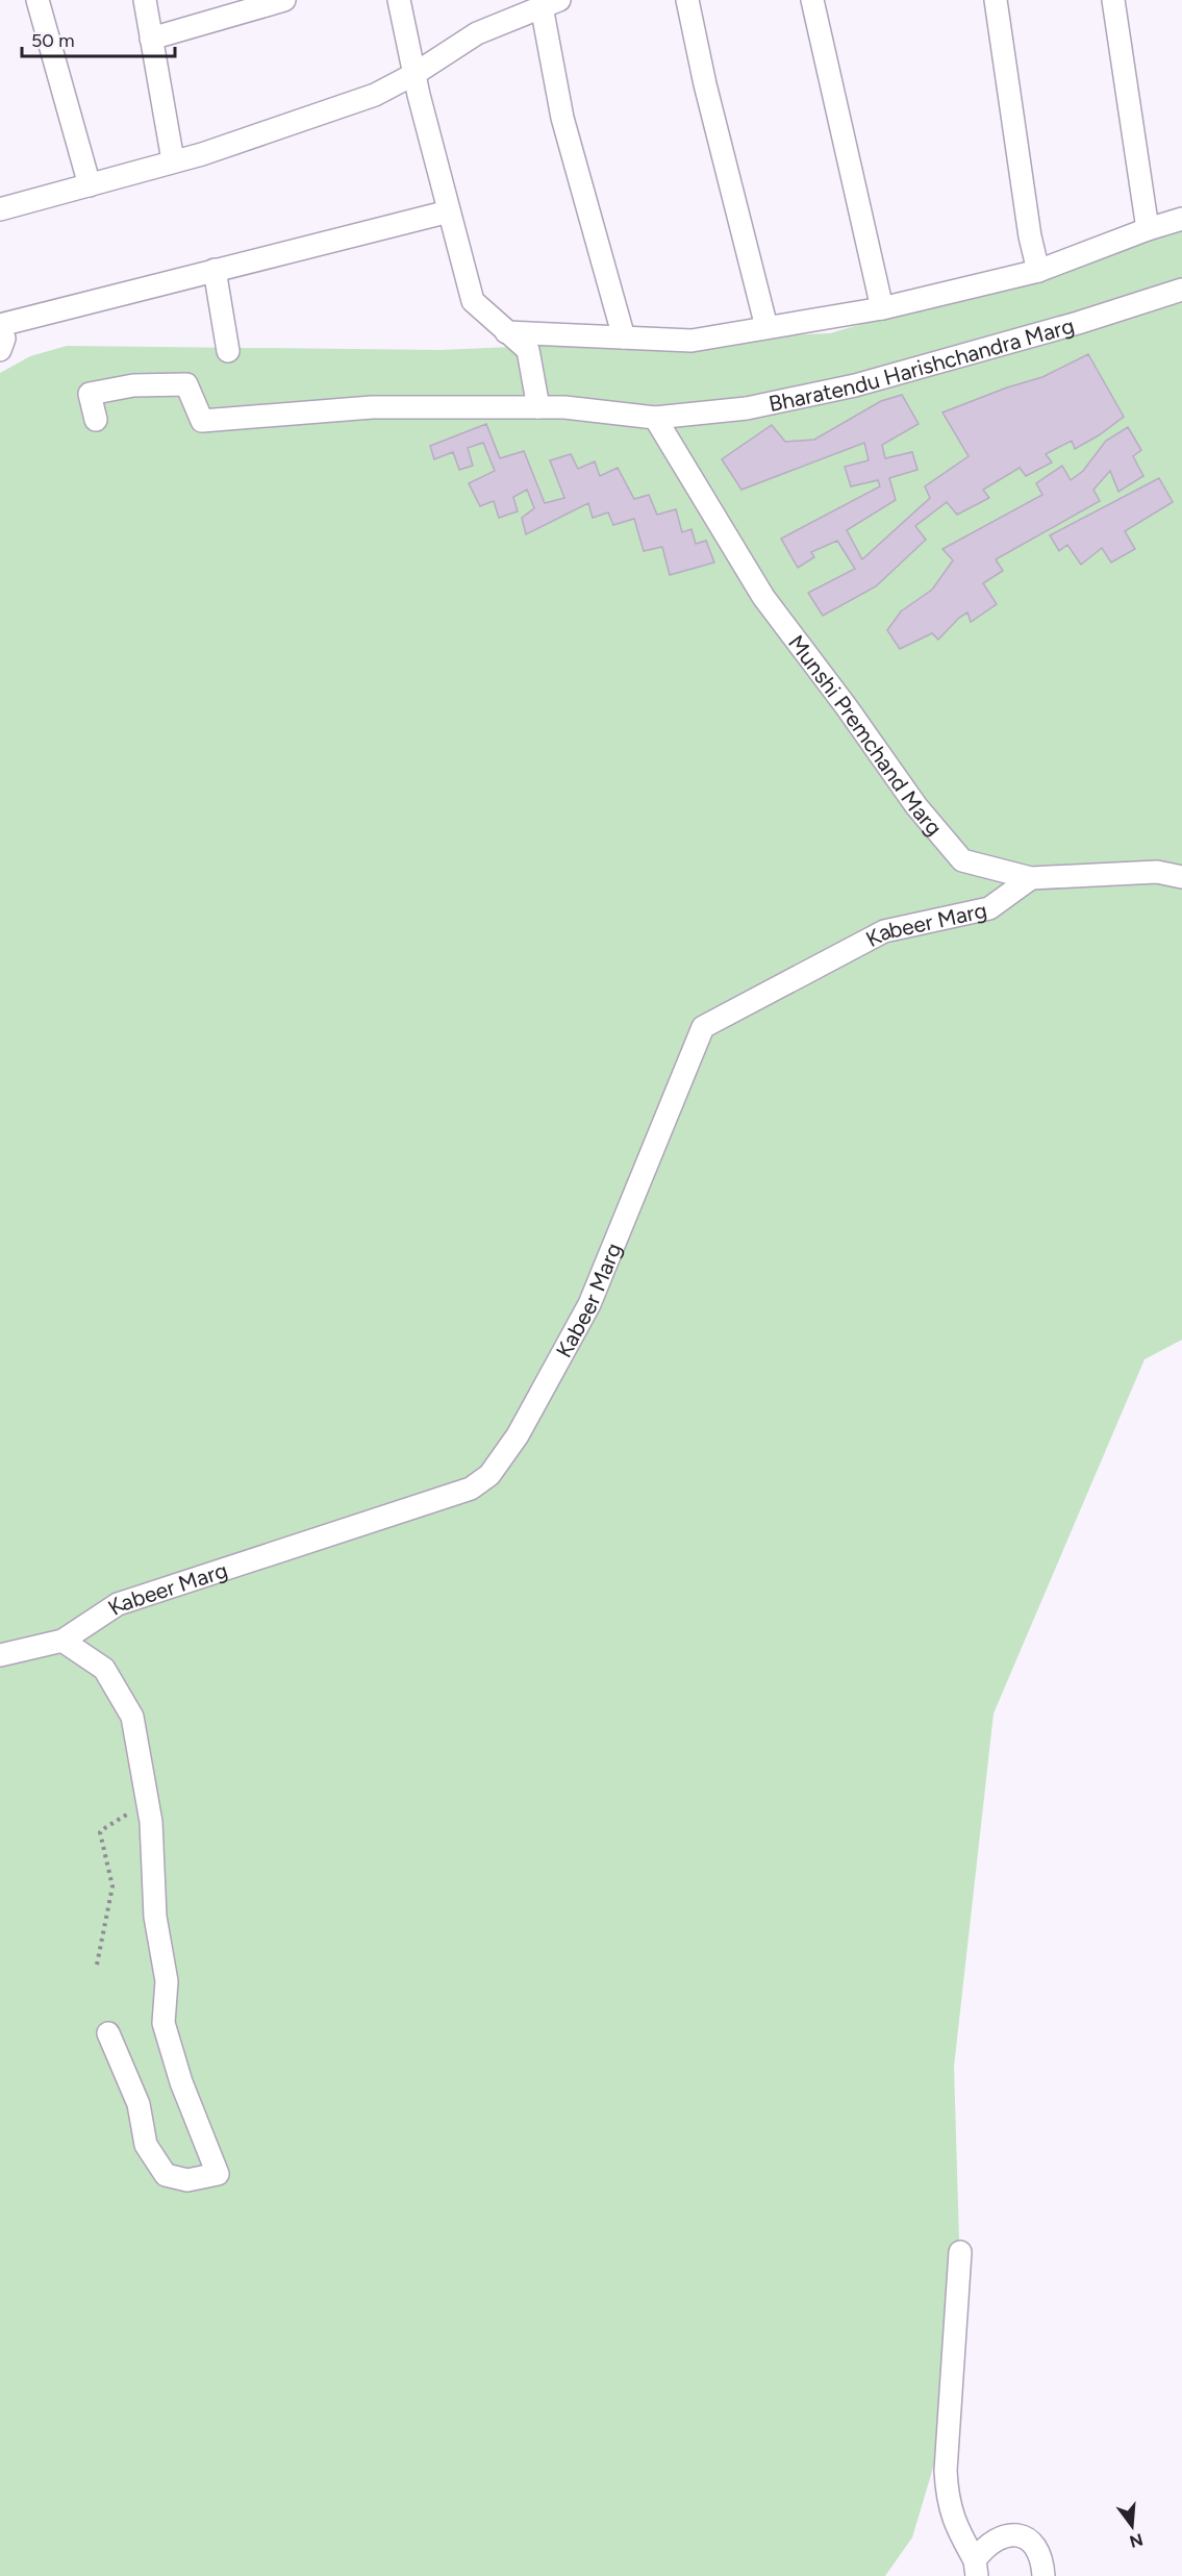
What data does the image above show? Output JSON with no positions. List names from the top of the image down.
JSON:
{
  "streets": {
    "street": ["Bharatendu Harishchandra Marg", "Munshi Premchand Marg", "Kabeer Marg"]
  },
  "crossings": [
    ["Bharatendu Harishchandra Marg", "Munshi Premchand Marg"],
    ["Munshi Premchand Marg", "Kabeer Marg"]
  ],
  "scale_bar": "50 m",
  "north": "bottom"
}
